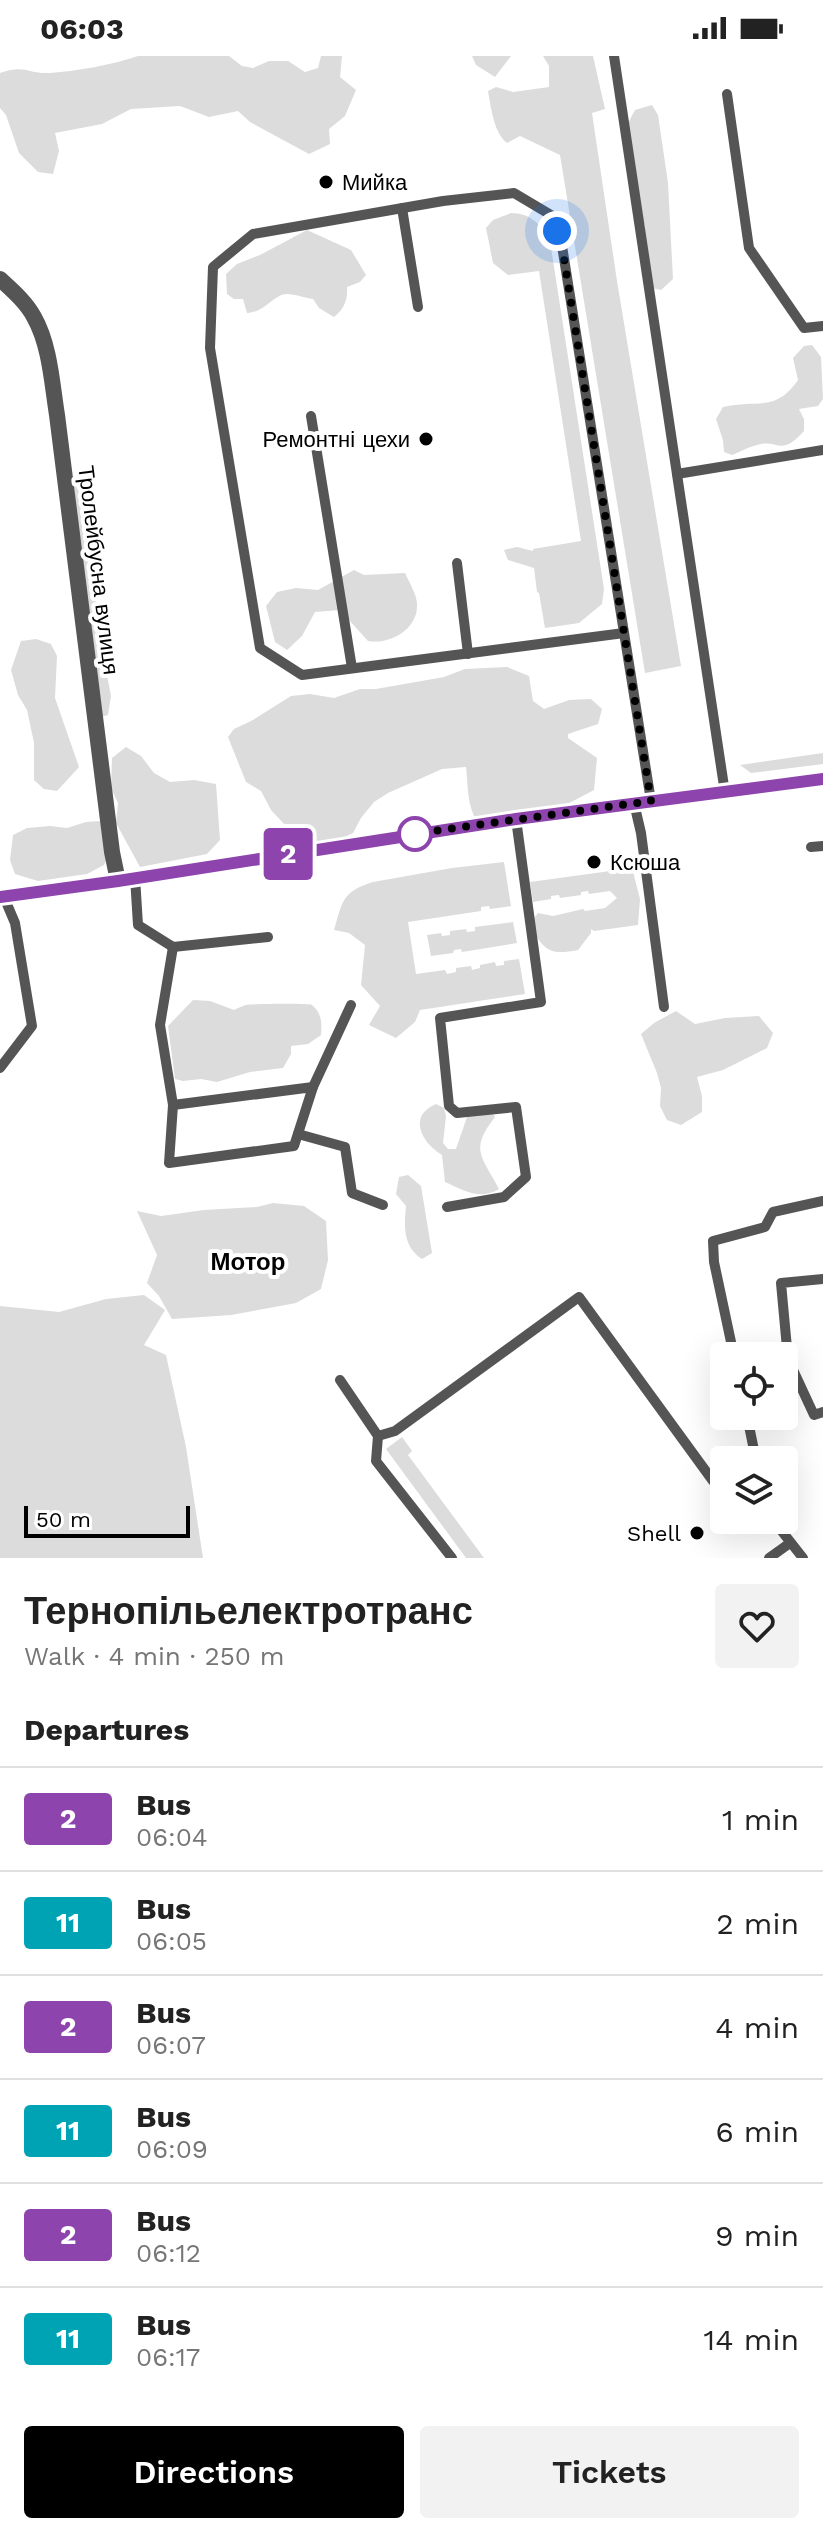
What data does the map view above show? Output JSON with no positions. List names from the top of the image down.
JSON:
{
  "streets": {
    "street": ["Тролейбусна вулиця"]
  },
  "districts": ["Мотор"],
  "places": [
    "Мийка",
    "Ремонтні цехи",
    "Ксюша",
    "Shell"
  ],
  "lines": ["bus line 2"],
  "scale_bar": "50 m",
  "page": {
    "status": "06:03",
    "on_map": "2",
    "scale": "50 m",
    "heading": [
      ["Тернопільелектротранс", "Walk · 4 min · 250 m"],
      "Departures"
    ],
    "list": [
      {
        "mark": "2",
        "name": "Bus",
        "note": "06:04",
        "value": "1 min"
      },
      {
        "mark": "11",
        "name": "Bus",
        "note": "06:05",
        "value": "2 min"
      },
      {
        "mark": "2",
        "name": "Bus",
        "note": "06:07",
        "value": "4 min"
      },
      {
        "mark": "11",
        "name": "Bus",
        "note": "06:09",
        "value": "6 min"
      },
      {
        "mark": "2",
        "name": "Bus",
        "note": "06:12",
        "value": "9 min"
      },
      {
        "mark": "11",
        "name": "Bus",
        "note": "06:17",
        "value": "14 min"
      }
    ],
    "buttons": ["Directions", "Tickets"]
  }
}
